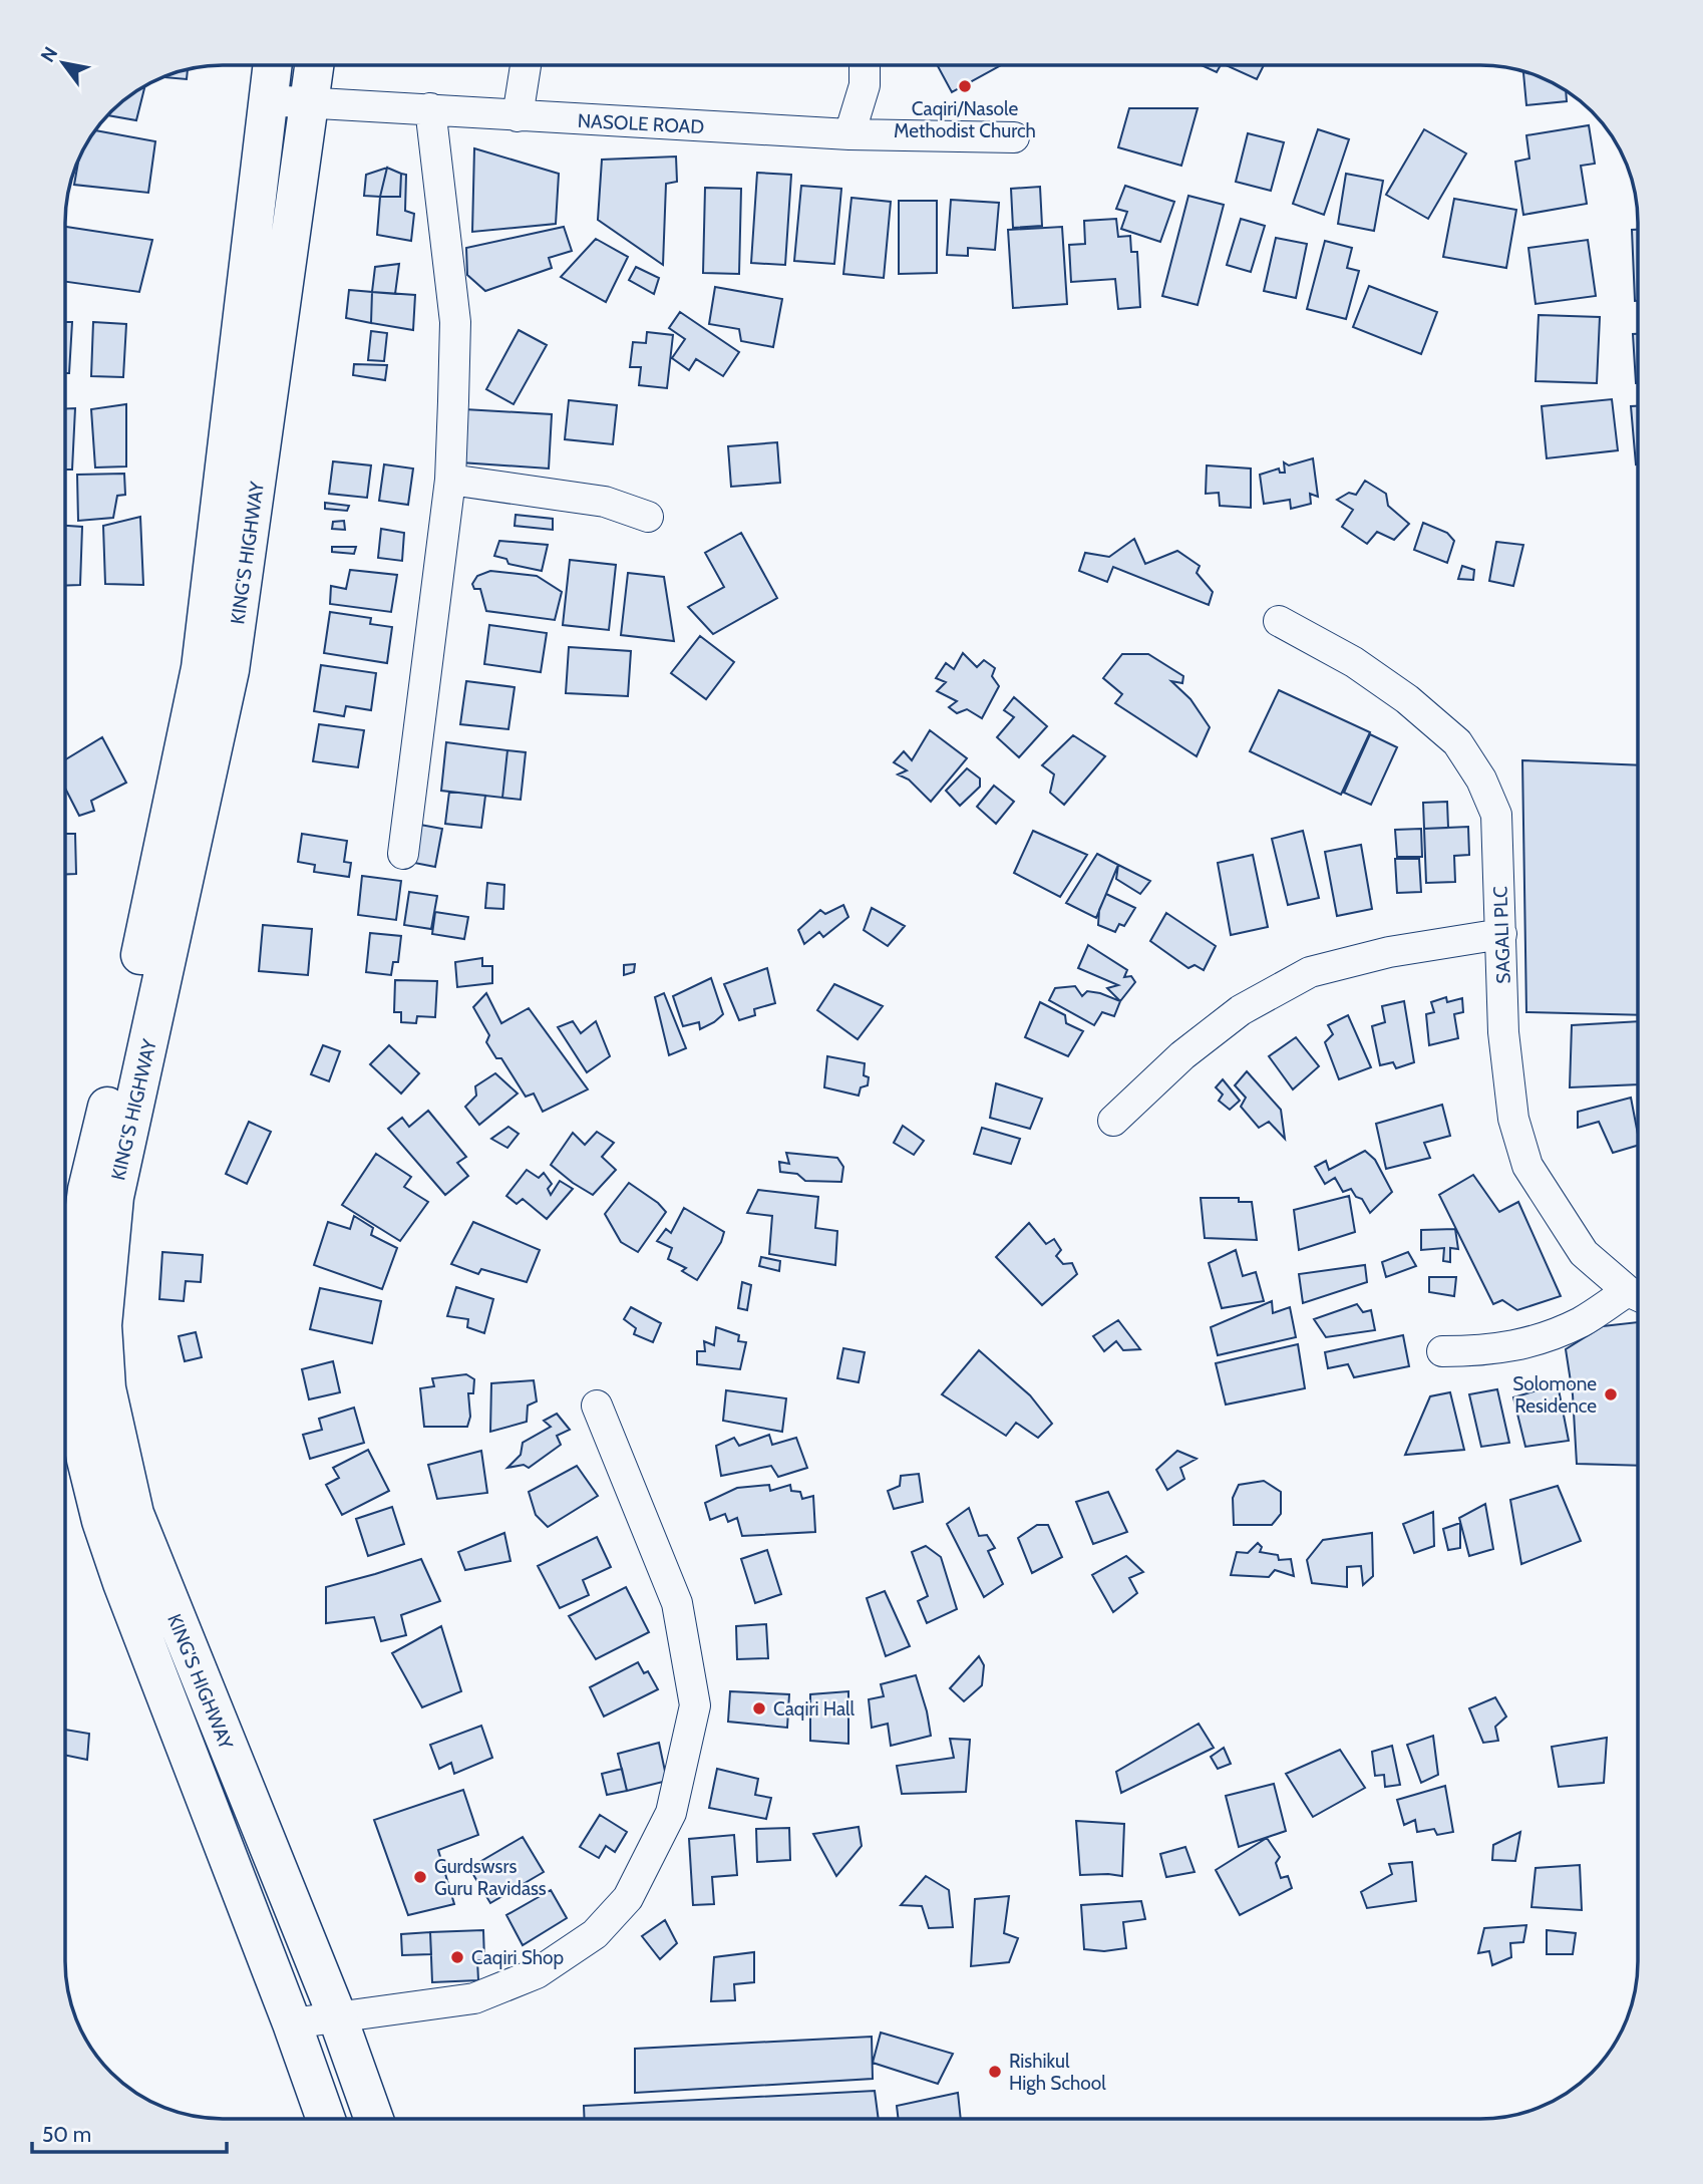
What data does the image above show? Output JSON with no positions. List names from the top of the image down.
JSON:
{
  "streets": {
    "highway": ["KING'S HIGHWAY"],
    "street": ["NASOLE ROAD", "SAGALI PLC"]
  },
  "crossings": [
    ["NASOLE ROAD", "KING'S HIGHWAY"]
  ],
  "places": [
    "Caqiri/Nasole Methodist Church",
    "Solomone Residence",
    "Caqiri Hall",
    "Gurdswsrs Guru Ravidass",
    "Caqiri Shop",
    "Rishikul High School"
  ],
  "scale_bar": "50 m",
  "north": "top left"
}
